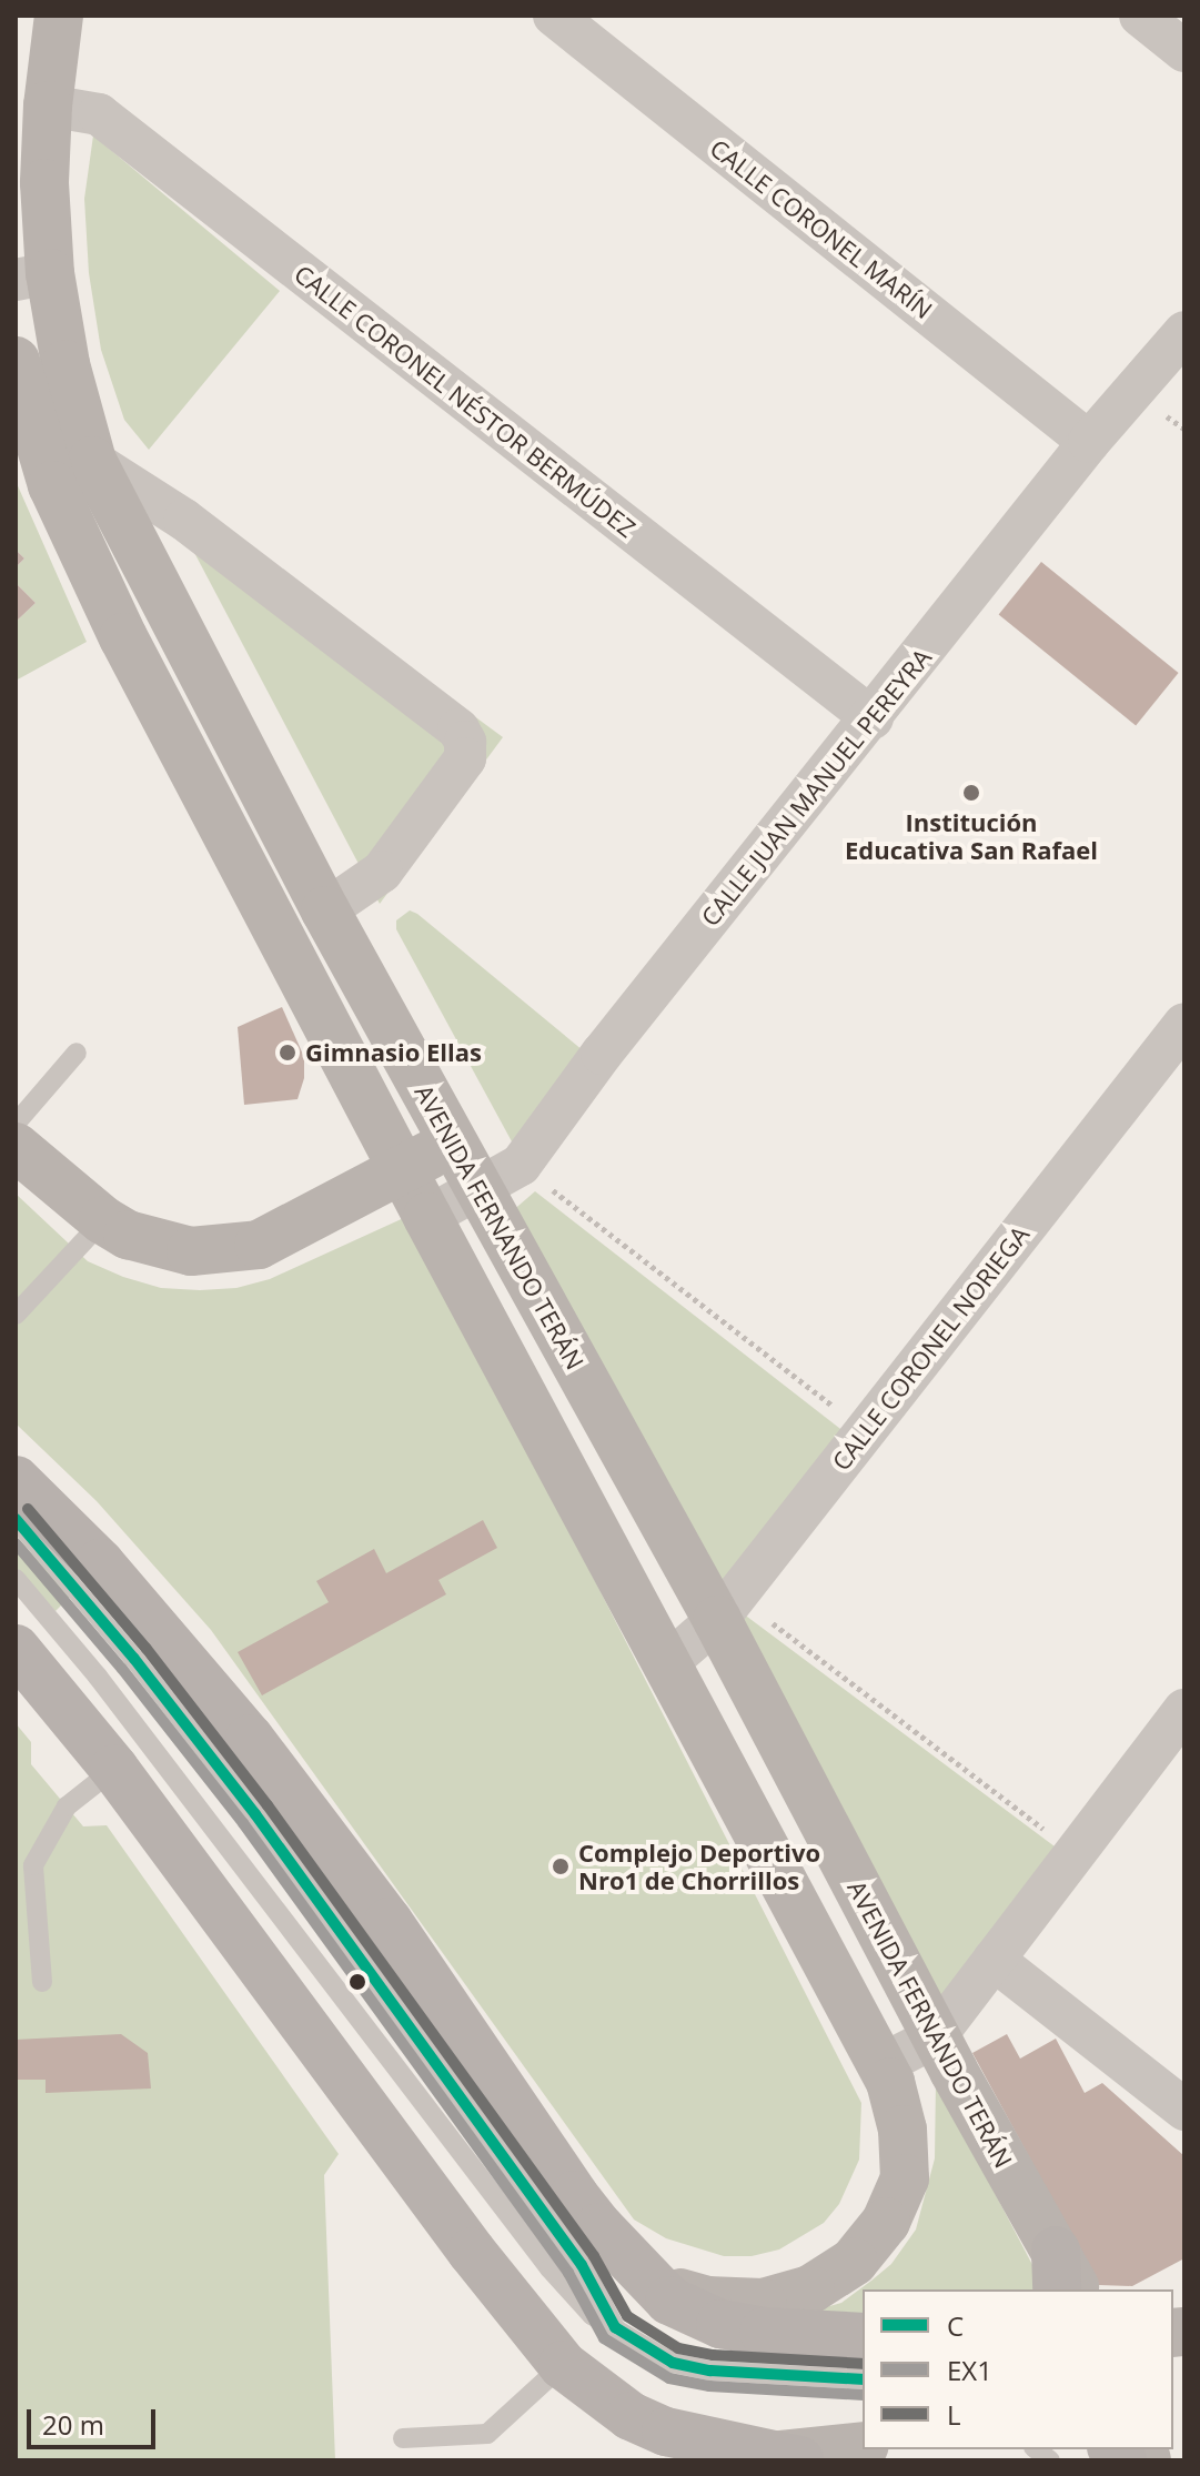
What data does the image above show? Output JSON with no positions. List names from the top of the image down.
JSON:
{
  "streets": {
    "main road": ["AVENIDA FERNANDO TERÁN"],
    "street": [
      "CALLE CORONEL MARÍN",
      "CALLE CORONEL NÉSTOR BERMÚDEZ",
      "CALLE JUAN MANUEL PEREYRA",
      "CALLE CORONEL NORIEGA"
    ]
  },
  "crossings": [
    ["CALLE CORONEL MARÍN", "CALLE JUAN MANUEL PEREYRA"],
    ["CALLE CORONEL NÉSTOR BERMÚDEZ", "CALLE JUAN MANUEL PEREYRA"],
    ["CALLE CORONEL NÉSTOR BERMÚDEZ", "AVENIDA FERNANDO TERÁN"],
    ["CALLE JUAN MANUEL PEREYRA", "AVENIDA FERNANDO TERÁN"],
    ["AVENIDA FERNANDO TERÁN", "CALLE CORONEL NORIEGA"]
  ],
  "places": ["Institución Educativa San Rafael", "Gimnasio Ellas", "Complejo Deportivo Nro1 de Chorrillos"],
  "lines": ["transit line L", "transit line C", "transit line EX1"],
  "legend": ["C", "EX1", "L"],
  "scale_bar": "20 m"
}
